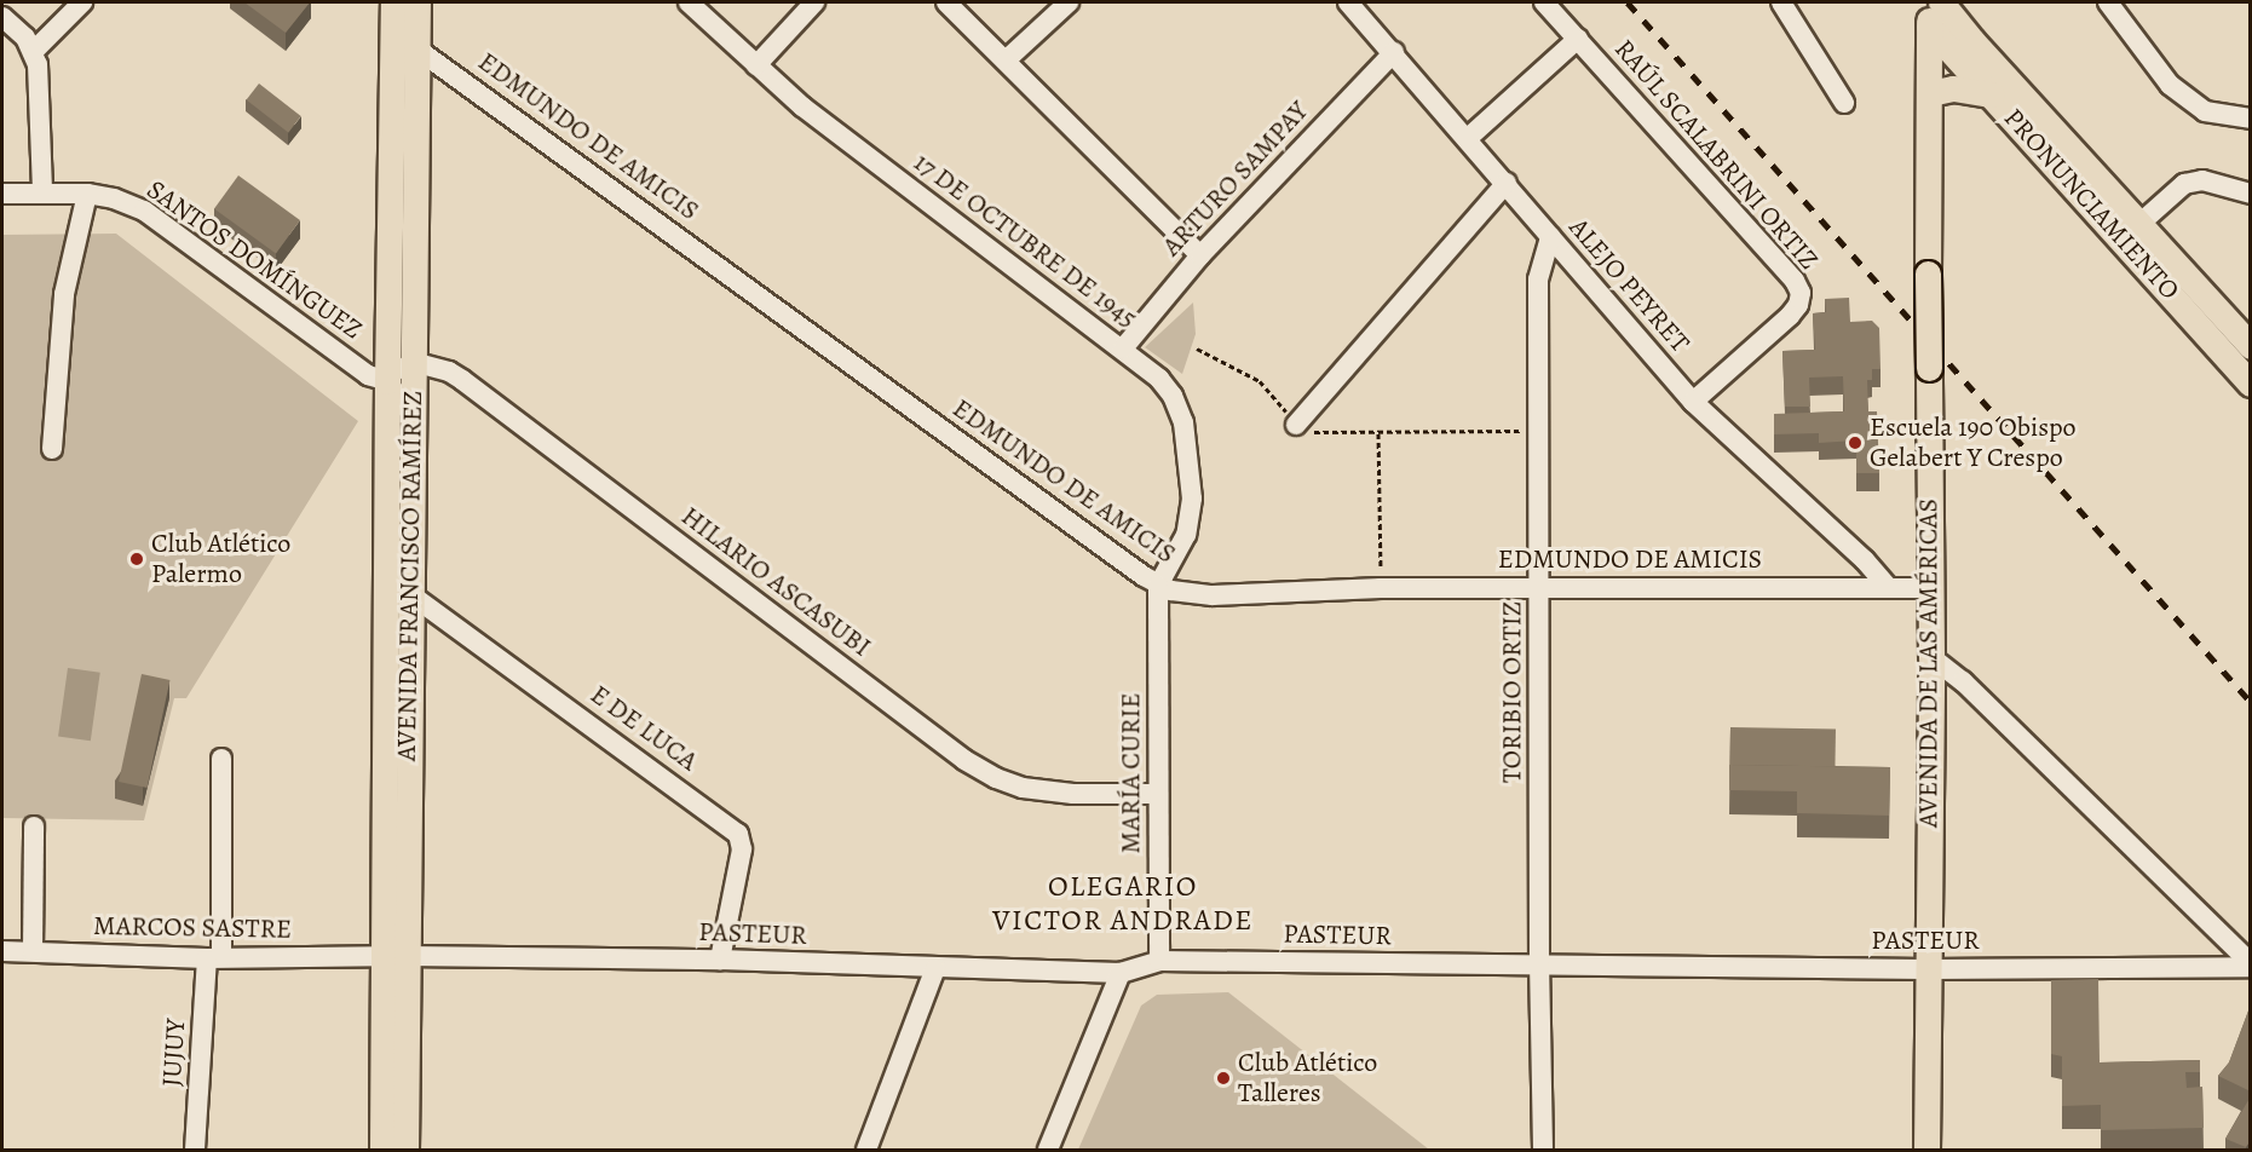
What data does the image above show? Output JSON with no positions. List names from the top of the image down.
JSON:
{
  "streets": {
    "main road": ["PRONUNCIAMIENTO", "AVENIDA FRANCISCO RAMÍREZ", "AVENIDA DE LAS AMÉRICAS"],
    "street": [
      "EDMUNDO DE AMICIS",
      "RAÚL SCALABRINI ORTIZ",
      "ARTURO SAMPAY",
      "17 DE OCTUBRE DE 1945",
      "SANTOS DOMÍNGUEZ",
      "ALEJO PEYRET",
      "HILARIO ASCASUBI",
      "TORIBIO ORTIZ",
      "E DE LUCA",
      "MARÍA CURIE",
      "MARCOS SASTRE",
      "PASTEUR",
      "JUJUY"
    ]
  },
  "crossings": [
    ["EDMUNDO DE AMICIS", "17 DE OCTUBRE DE 1945"],
    ["EDMUNDO DE AMICIS", "ALEJO PEYRET"],
    ["EDMUNDO DE AMICIS", "AVENIDA FRANCISCO RAMÍREZ"],
    ["EDMUNDO DE AMICIS", "AVENIDA DE LAS AMÉRICAS"],
    ["EDMUNDO DE AMICIS", "TORIBIO ORTIZ"],
    ["EDMUNDO DE AMICIS", "MARÍA CURIE"],
    ["RAÚL SCALABRINI ORTIZ", "ALEJO PEYRET"],
    ["ARTURO SAMPAY", "17 DE OCTUBRE DE 1945"],
    ["ARTURO SAMPAY", "ALEJO PEYRET"],
    ["PRONUNCIAMIENTO", "AVENIDA DE LAS AMÉRICAS"],
    ["17 DE OCTUBRE DE 1945", "MARÍA CURIE"],
    ["SANTOS DOMÍNGUEZ", "AVENIDA FRANCISCO RAMÍREZ"],
    ["ALEJO PEYRET", "TORIBIO ORTIZ"],
    ["AVENIDA FRANCISCO RAMÍREZ", "HILARIO ASCASUBI"],
    ["AVENIDA FRANCISCO RAMÍREZ", "E DE LUCA"],
    ["AVENIDA FRANCISCO RAMÍREZ", "MARCOS SASTRE"],
    ["AVENIDA FRANCISCO RAMÍREZ", "PASTEUR"],
    ["HILARIO ASCASUBI", "MARÍA CURIE"],
    ["AVENIDA DE LAS AMÉRICAS", "PASTEUR"],
    ["TORIBIO ORTIZ", "PASTEUR"],
    ["E DE LUCA", "PASTEUR"],
    ["MARÍA CURIE", "PASTEUR"],
    ["MARCOS SASTRE", "PASTEUR"],
    ["MARCOS SASTRE", "JUJUY"]
  ],
  "districts": ["OLEGARIO VICTOR ANDRADE"],
  "places": ["Escuela 190 Obispo Gelabert Y Crespo", "Club Atlético Palermo", "Club Atlético Talleres"]
}
